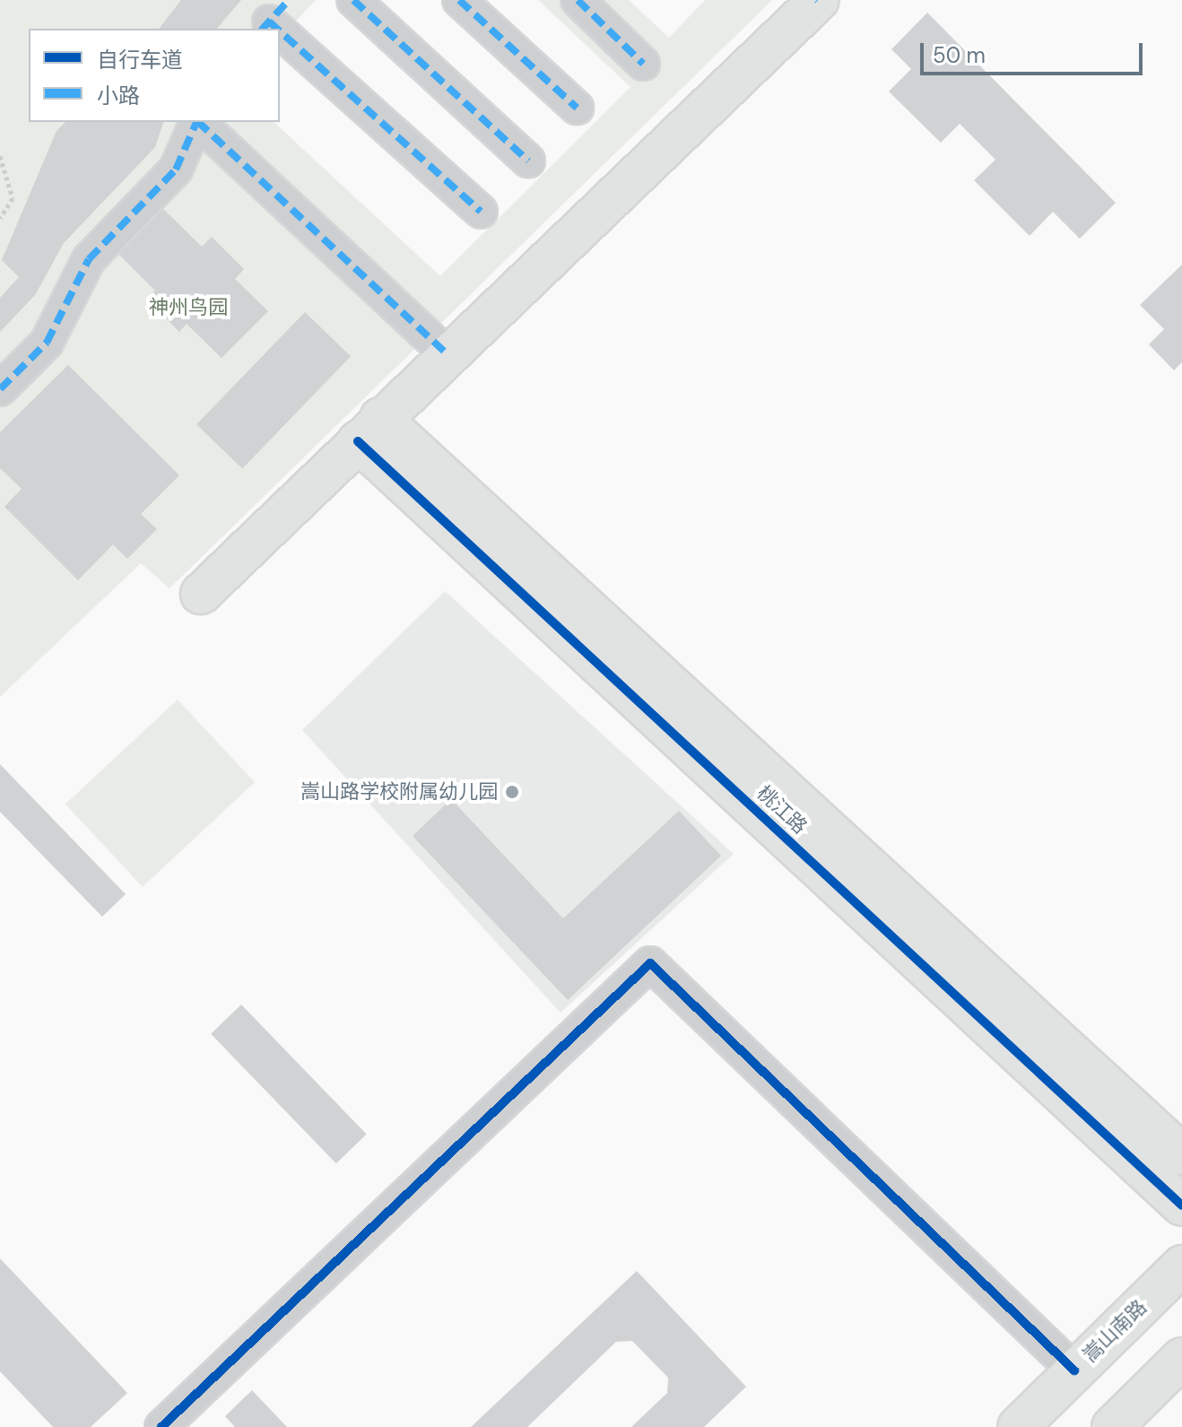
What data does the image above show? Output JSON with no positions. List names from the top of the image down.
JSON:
{
  "streets": {
    "street": ["桃江路", "嵩山南路"]
  },
  "parks": ["神州鸟园"],
  "places": ["嵩山路学校附属幼儿园"],
  "legend": ["自行车道", "小路"],
  "scale_bar": "50 m"
}
